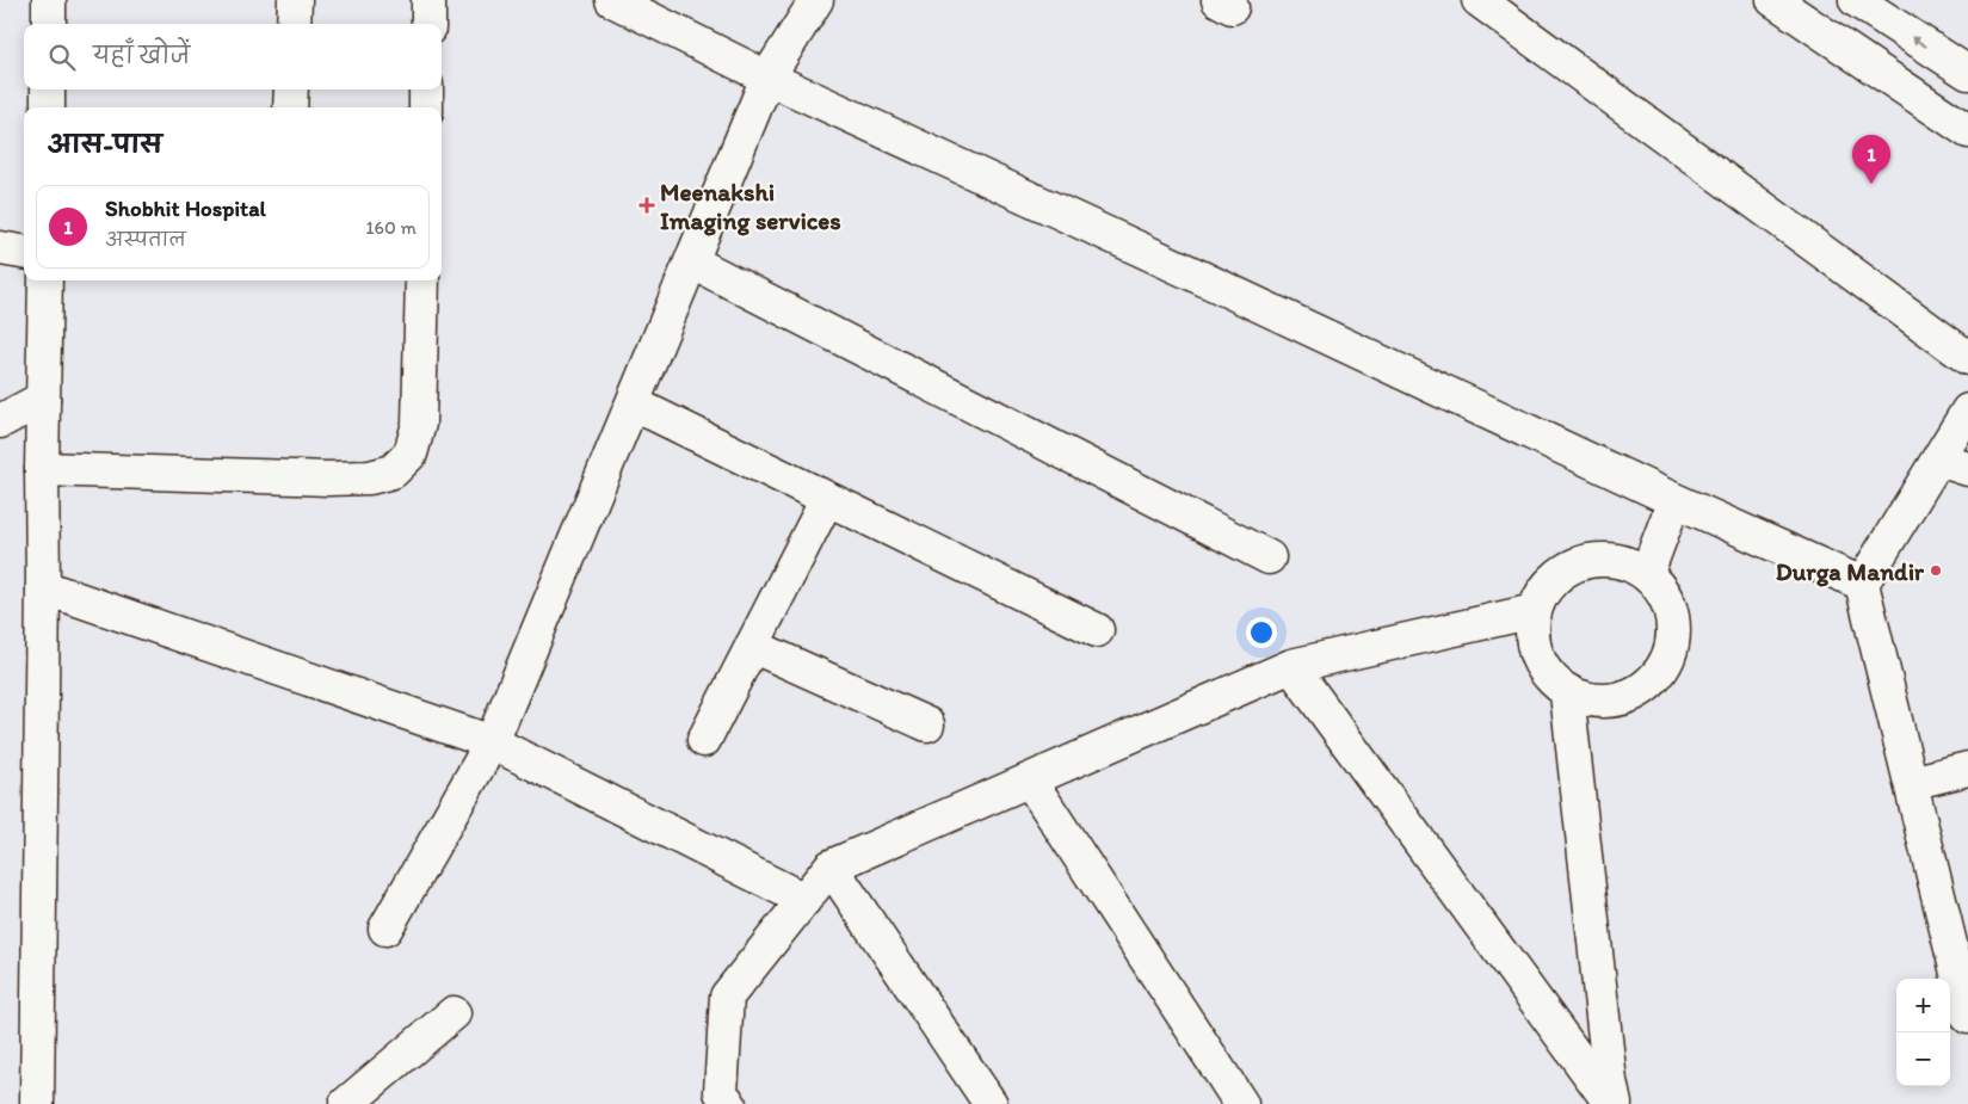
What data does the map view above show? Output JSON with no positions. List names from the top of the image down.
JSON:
{
  "places": {
    "health": ["Meenakshi Imaging services"],
    "other": ["Durga Mandir"]
  },
  "page": {
    "search": "यहाँ खोजें",
    "heading": "आस-पास",
    "pins": "1",
    "list": [
      {
        "mark": "1",
        "name": "Shobhit Hospital",
        "note": "अस्पताल",
        "value": "160 m"
      }
    ],
    "map_buttons": ["+", "−"]
  }
}
